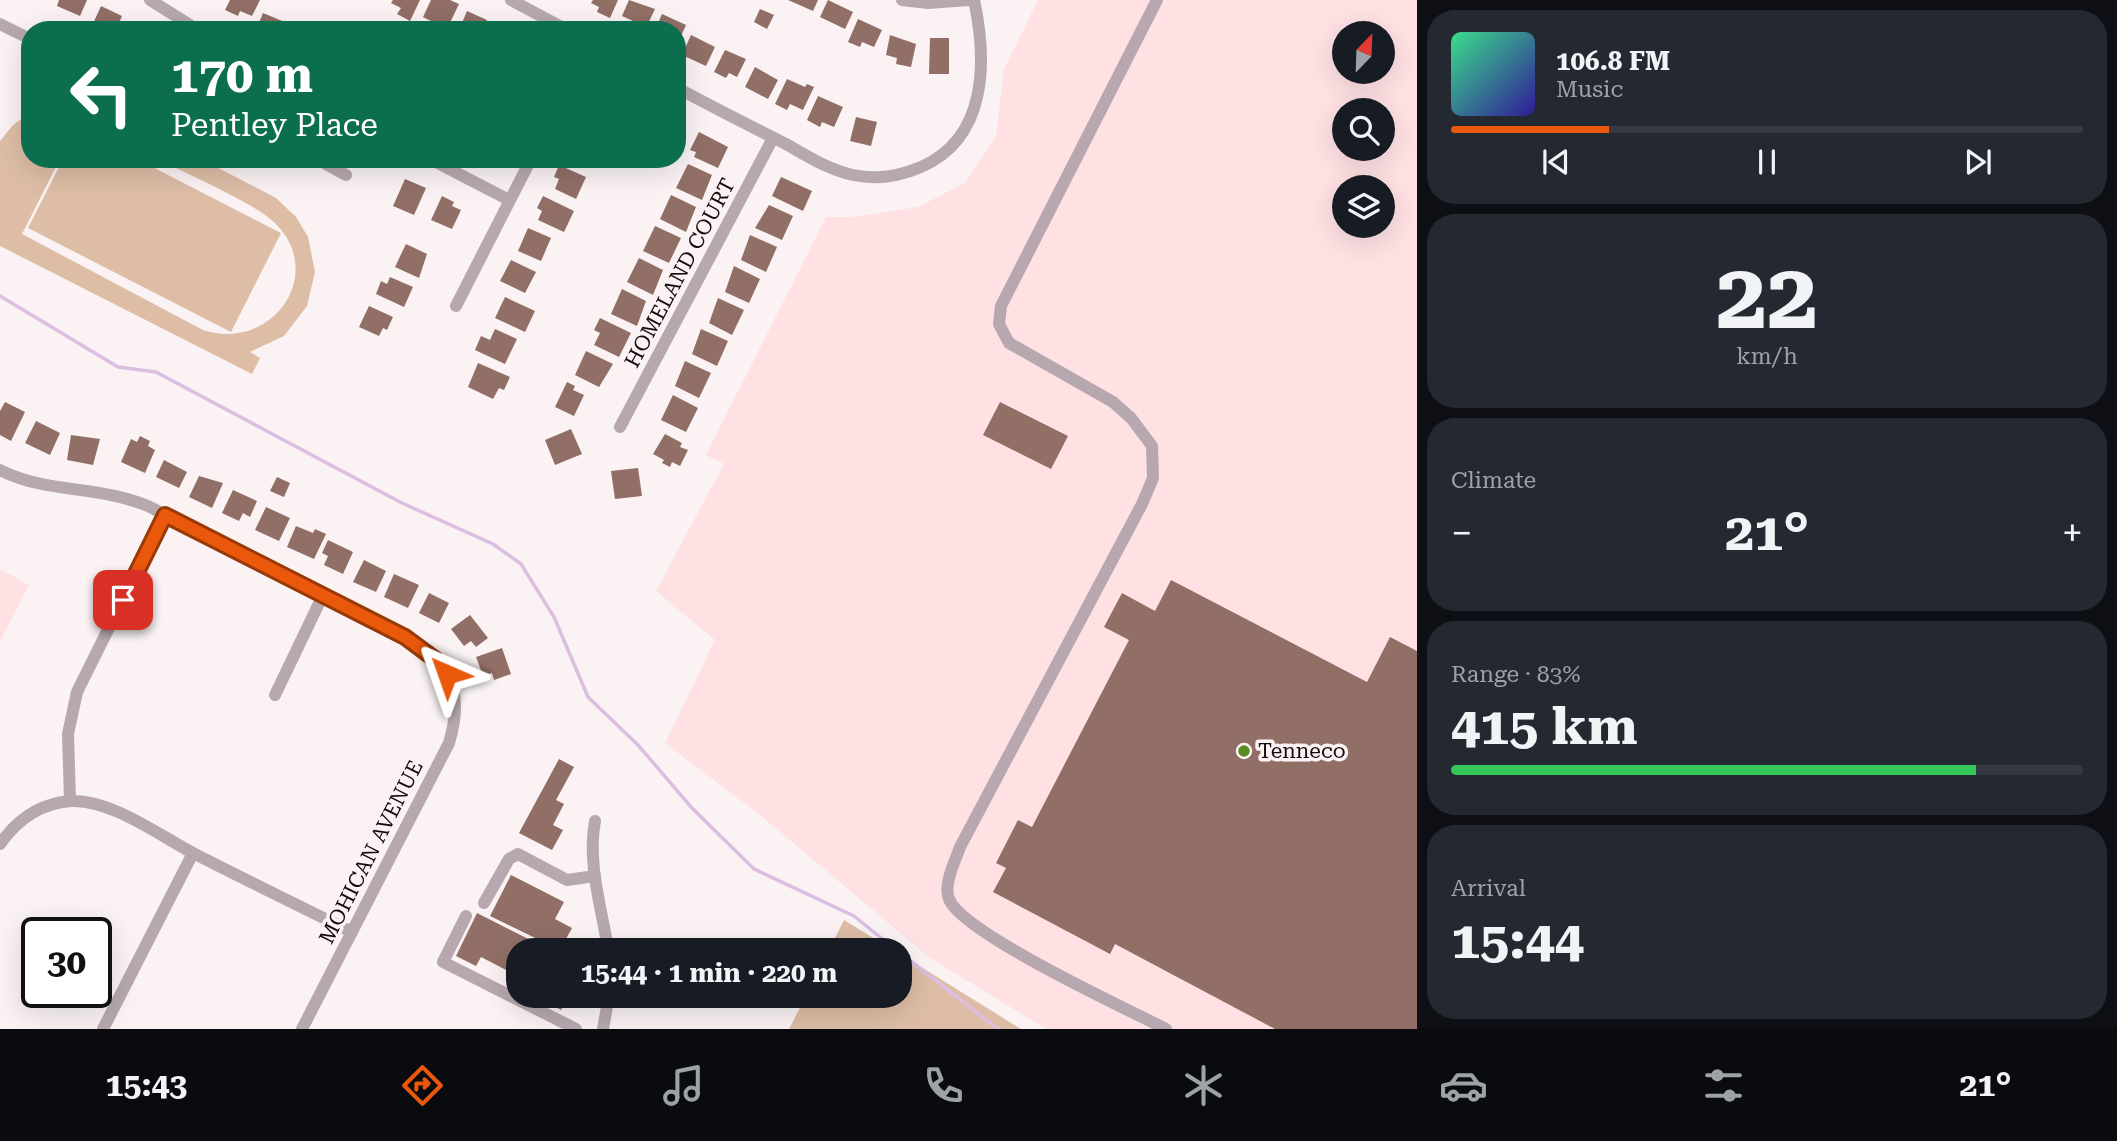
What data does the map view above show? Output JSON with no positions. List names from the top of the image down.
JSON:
{
  "streets": {
    "street": ["HOMELAND COURT", "MOHICAN AVENUE"]
  },
  "places": ["Tenneco"],
  "north": "top right",
  "page": {
    "turn": ["170 m", "Pentley Place"],
    "song": ["106.8 FM", "Music"],
    "tile": [
      ["22", "km/h"],
      "Climate",
      ["Range · 83%", "415 km"],
      ["Arrival", "15:44"]
    ],
    "heat": ["−", "21°", "+"],
    "limit": "30",
    "trip": "15:44 · 1 min · 220 m",
    "tabs": ["15:43", "21°"]
  }
}
